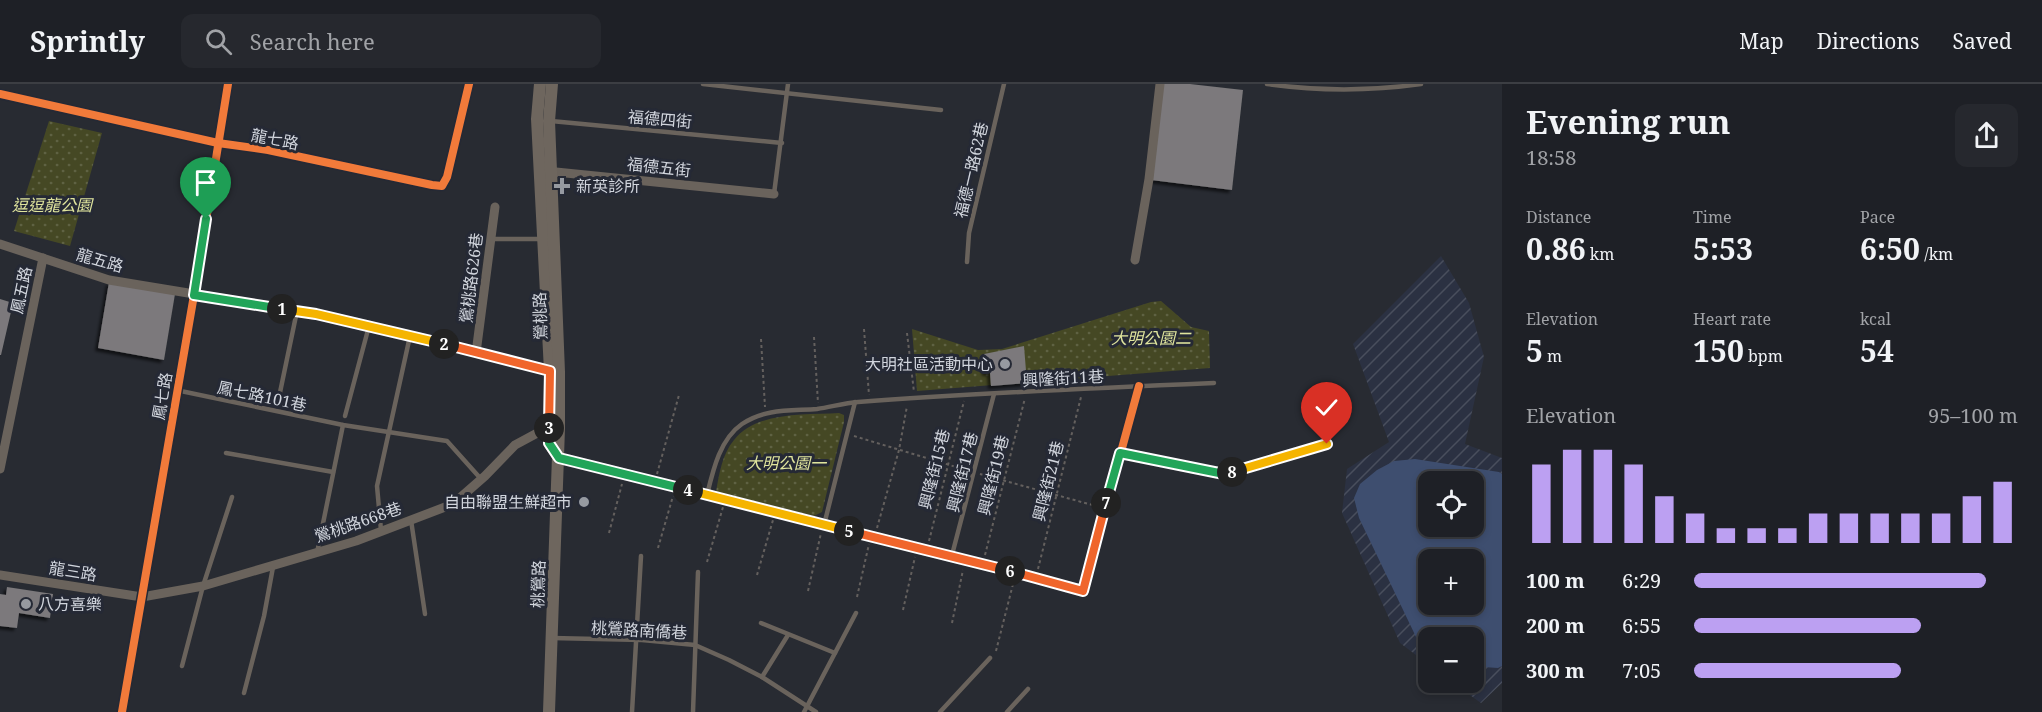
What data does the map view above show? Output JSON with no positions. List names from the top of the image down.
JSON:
{
  "streets": {
    "main road": ["鶯桃路", "桃鶯路"],
    "street": [
      "龍七路",
      "福德五街",
      "龍五路",
      "鶯桃路626巷",
      "鳳五路",
      "鳳七路",
      "鶯桃路668巷",
      "龍三路"
    ],
    "lane": [
      "福德四街",
      "福德一路62巷",
      "興隆街11巷",
      "鳳七路101巷",
      "興隆街17巷",
      "桃鶯路南僑巷"
    ],
    "path": ["興隆街15巷", "興隆街19巷", "興隆街21巷"]
  },
  "crossings": [
    ["福德四街", "鶯桃路"],
    ["龍七路", "鳳七路"],
    ["福德五街", "鶯桃路"],
    ["龍五路", "鶯桃路626巷"],
    ["龍五路", "鳳五路"],
    ["龍五路", "鶯桃路"],
    ["龍五路", "鳳七路"],
    ["鶯桃路", "鶯桃路668巷"],
    ["鶯桃路", "桃鶯路"],
    ["興隆街11巷", "興隆街15巷"],
    ["興隆街11巷", "興隆街17巷"],
    ["興隆街11巷", "興隆街19巷"],
    ["興隆街11巷", "興隆街21巷"],
    ["鳳七路", "鳳七路101巷"],
    ["鳳七路", "鶯桃路668巷"],
    ["鳳七路", "龍三路"],
    ["鳳七路101巷", "鶯桃路668巷"],
    ["鶯桃路668巷", "龍三路"],
    ["桃鶯路", "桃鶯路南僑巷"]
  ],
  "parks": ["逗逗龍公園", "大明公園二", "大明公園一"],
  "places": {
    "health": ["新英診所"],
    "other": ["大明社區活動中心", "自由聯盟生鮮超市", "八方喜樂"]
  },
  "page": {
    "header": "Sprintly",
    "search": "Search here",
    "nav": ["Map", "Directions", "Saved"],
    "heading": ["Evening run", "18:58"],
    "stats": [
      ["Distance", "0.86 km"],
      ["Time", "5:53"],
      ["Pace", "6:50 /km"],
      ["Elevation", "5 m"],
      ["Heart rate", "150 bpm"],
      ["kcal", "54"]
    ],
    "pins": [
      "1",
      "2",
      "3",
      "8",
      "4",
      "7",
      "5",
      "6"
    ],
    "chart": ["Elevation", "95–100 m"],
    "map_buttons": ["+", "−"],
    "list": [
      {
        "name": "100 m",
        "note": "6:29"
      },
      {
        "name": "200 m",
        "note": "6:55"
      },
      {
        "name": "300 m",
        "note": "7:05"
      }
    ]
  }
}
